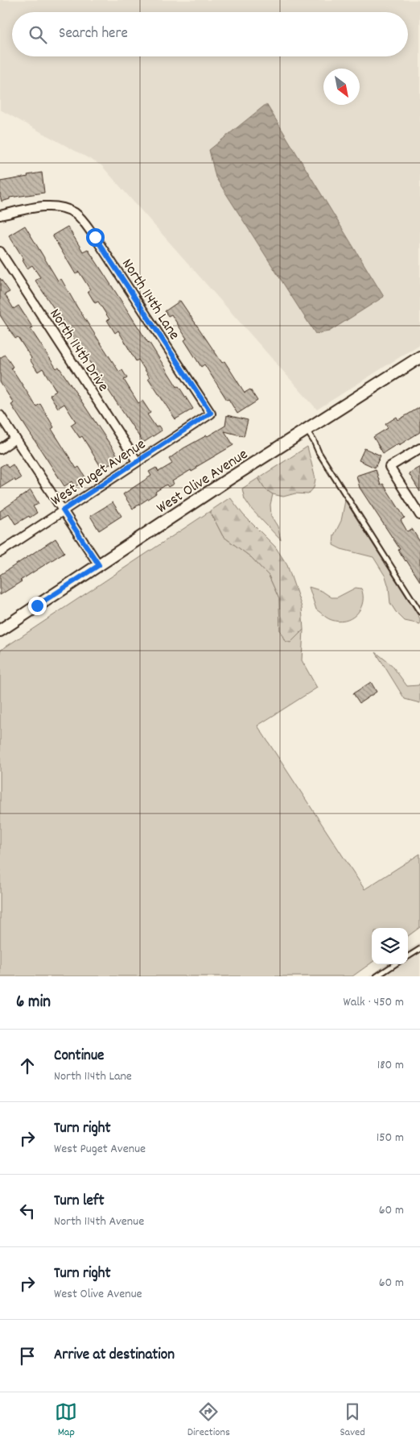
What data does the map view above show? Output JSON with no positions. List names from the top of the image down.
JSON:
{
  "streets": {
    "main road": ["West Olive Avenue"],
    "street": ["North 114th Lane", "North 114th Drive", "West Puget Avenue"]
  },
  "crossings": [
    ["North 114th Lane", "West Puget Avenue"],
    ["North 114th Drive", "West Puget Avenue"]
  ],
  "north": "bottom right",
  "page": {
    "search": "Search here",
    "heading": ["6 min", "Walk · 450 m"],
    "list": [
      ["Continue", "North 114th Lane", "180 m"],
      ["Turn right", "West Puget Avenue", "150 m"],
      ["Turn left", "North 114th Avenue", "60 m"],
      ["Turn right", "West Olive Avenue", "60 m"],
      "Arrive at destination"
    ],
    "nav": ["Map", "Directions", "Saved"]
  }
}
